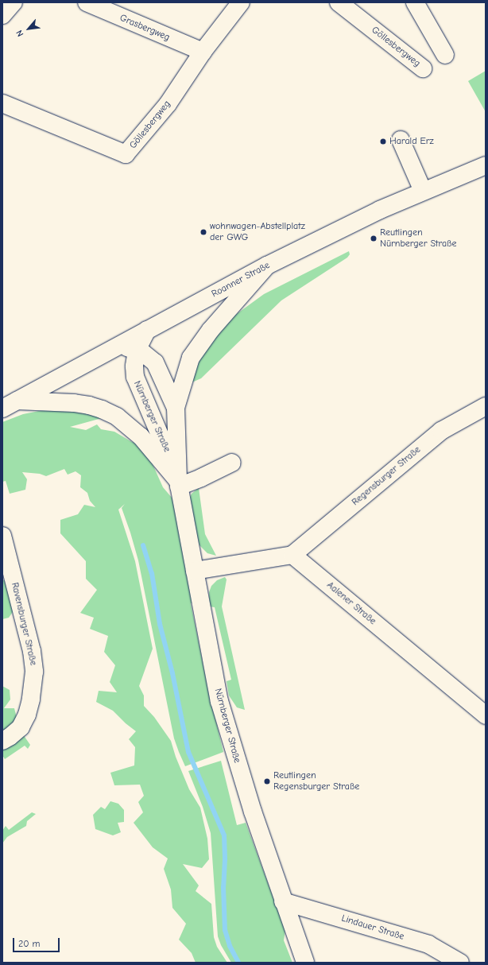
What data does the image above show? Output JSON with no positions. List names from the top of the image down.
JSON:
{
  "streets": {
    "street": [
      "Grasbergweg",
      "Göllesbergweg",
      "Roanner Straße",
      "Nürnberger Straße",
      "Regensburger Straße",
      "Aalener Straße",
      "Ravensburger Straße",
      "Lindauer Straße"
    ]
  },
  "crossings": [
    ["Grasbergweg", "Göllesbergweg"],
    ["Roanner Straße", "Nürnberger Straße"],
    ["Nürnberger Straße", "Lindauer Straße"],
    ["Regensburger Straße", "Aalener Straße"]
  ],
  "places": [
    "Harald Erz",
    "wohnwagen-Abstellplatz der GWG",
    "Reutlingen Nürnberger Straße",
    "Reutlingen Regensburger Straße"
  ],
  "scale_bar": "20 m",
  "north": "bottom left"
}
